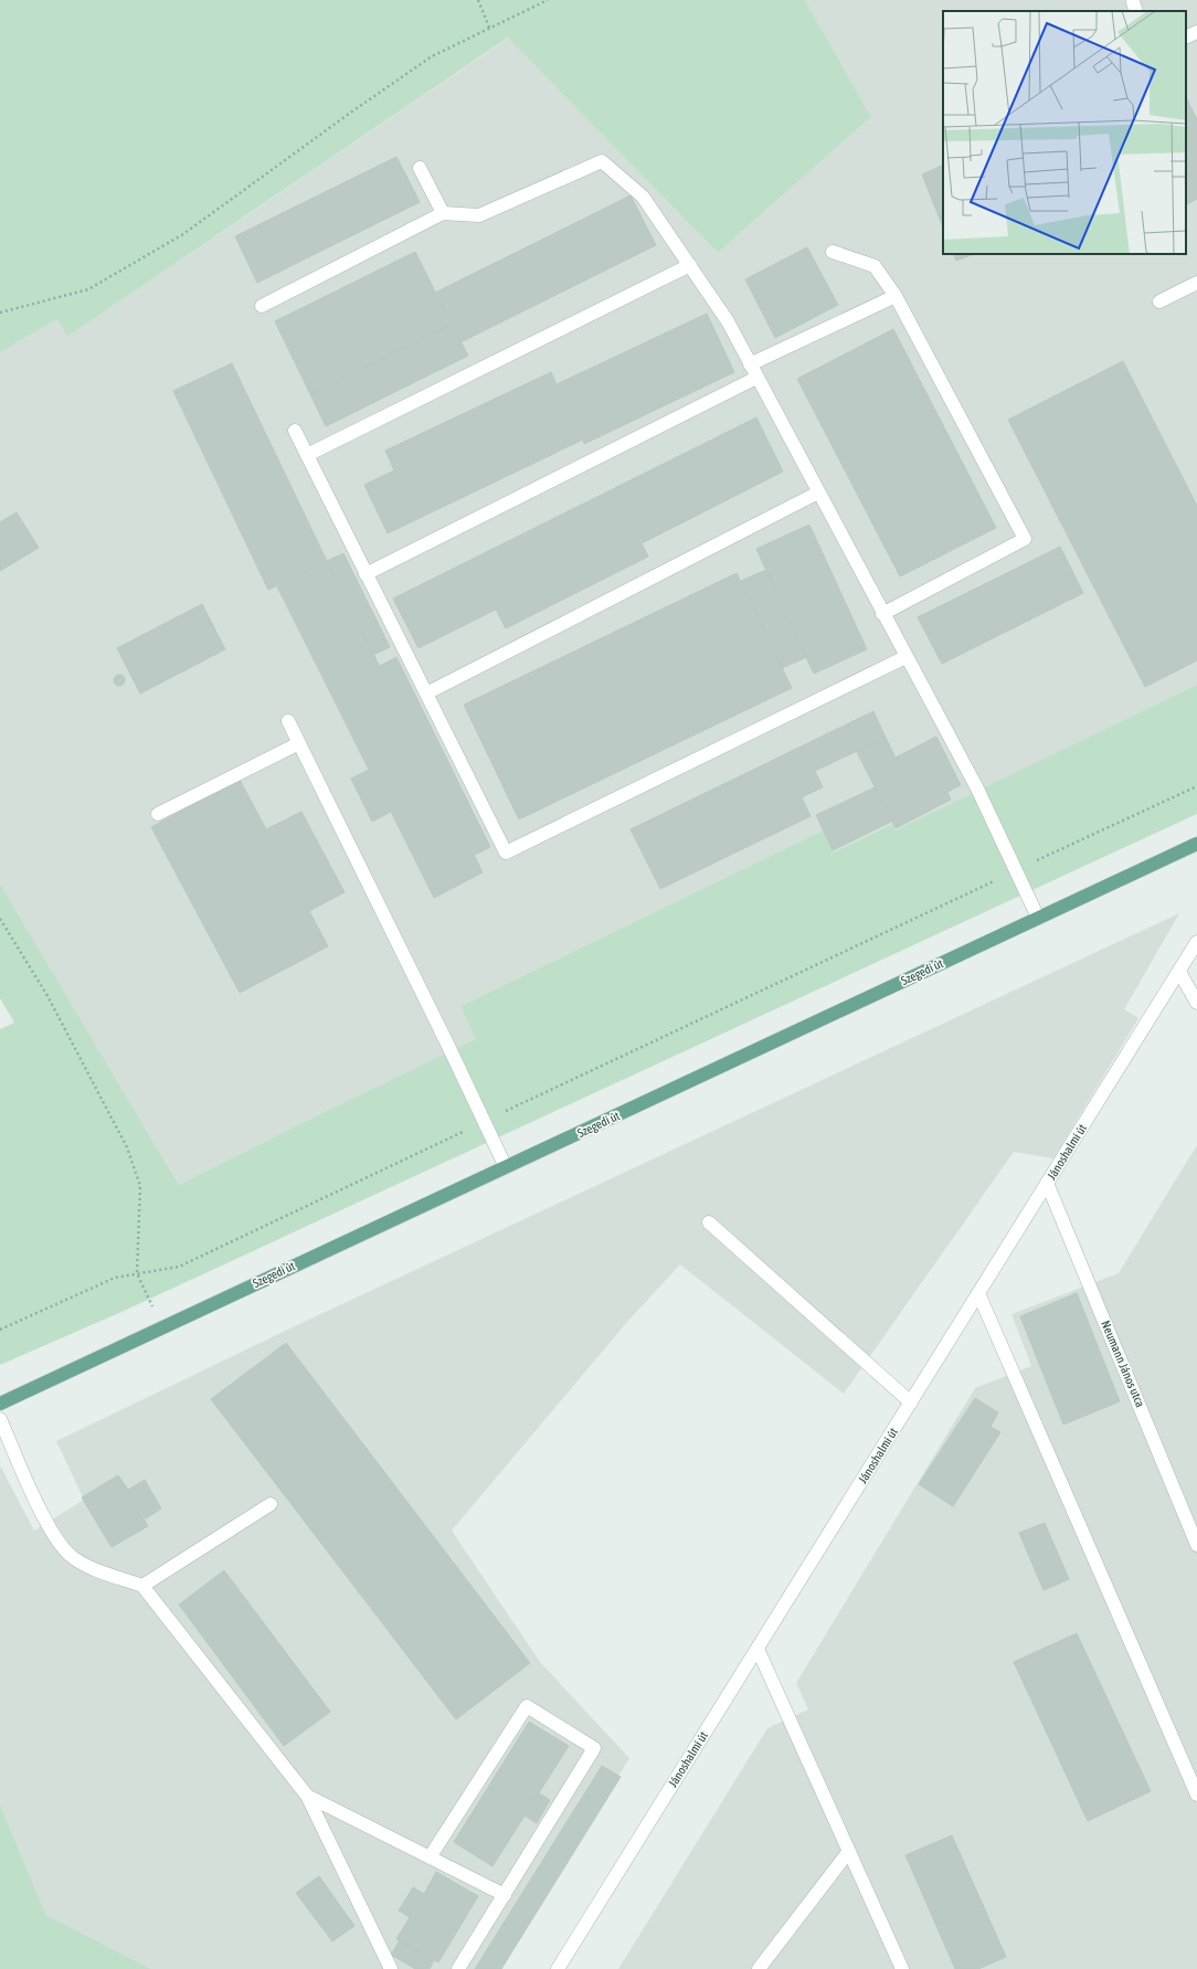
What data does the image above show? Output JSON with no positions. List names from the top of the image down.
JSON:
{
  "streets": {
    "main road": ["Szegedi út"],
    "street": ["Jánoshalmi út", "Neumann János utca"]
  },
  "crossings": [
    ["Jánoshalmi út", "Neumann János utca"]
  ]
}
